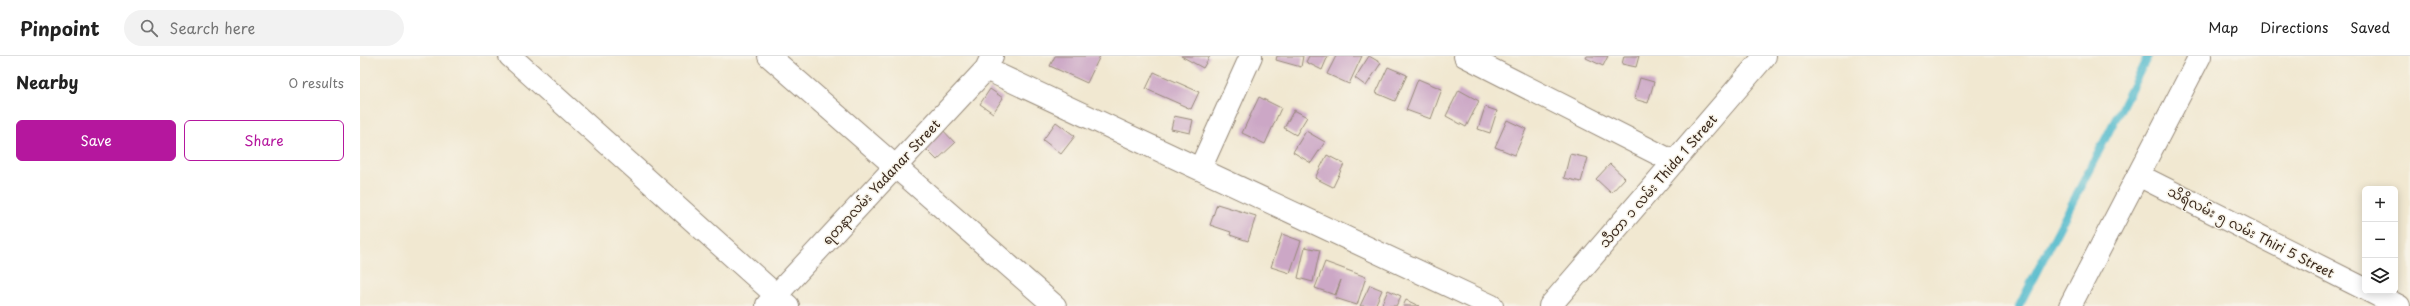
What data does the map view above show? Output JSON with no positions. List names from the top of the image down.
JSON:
{
  "streets": {
    "street": ["သီတာ ၁ လမ်း Thida 1 Street", "ရတနာလမ်း Yadanar Street", "သိရိလမ်း ၅ လမ်း Thiri 5 Street"]
  },
  "page": {
    "header": "Pinpoint",
    "search": "Search here",
    "nav": ["Map", "Directions", "Saved"],
    "heading": ["Nearby", "0 results"],
    "buttons": ["Save", "Share"],
    "map_buttons": ["+", "−"]
  }
}
